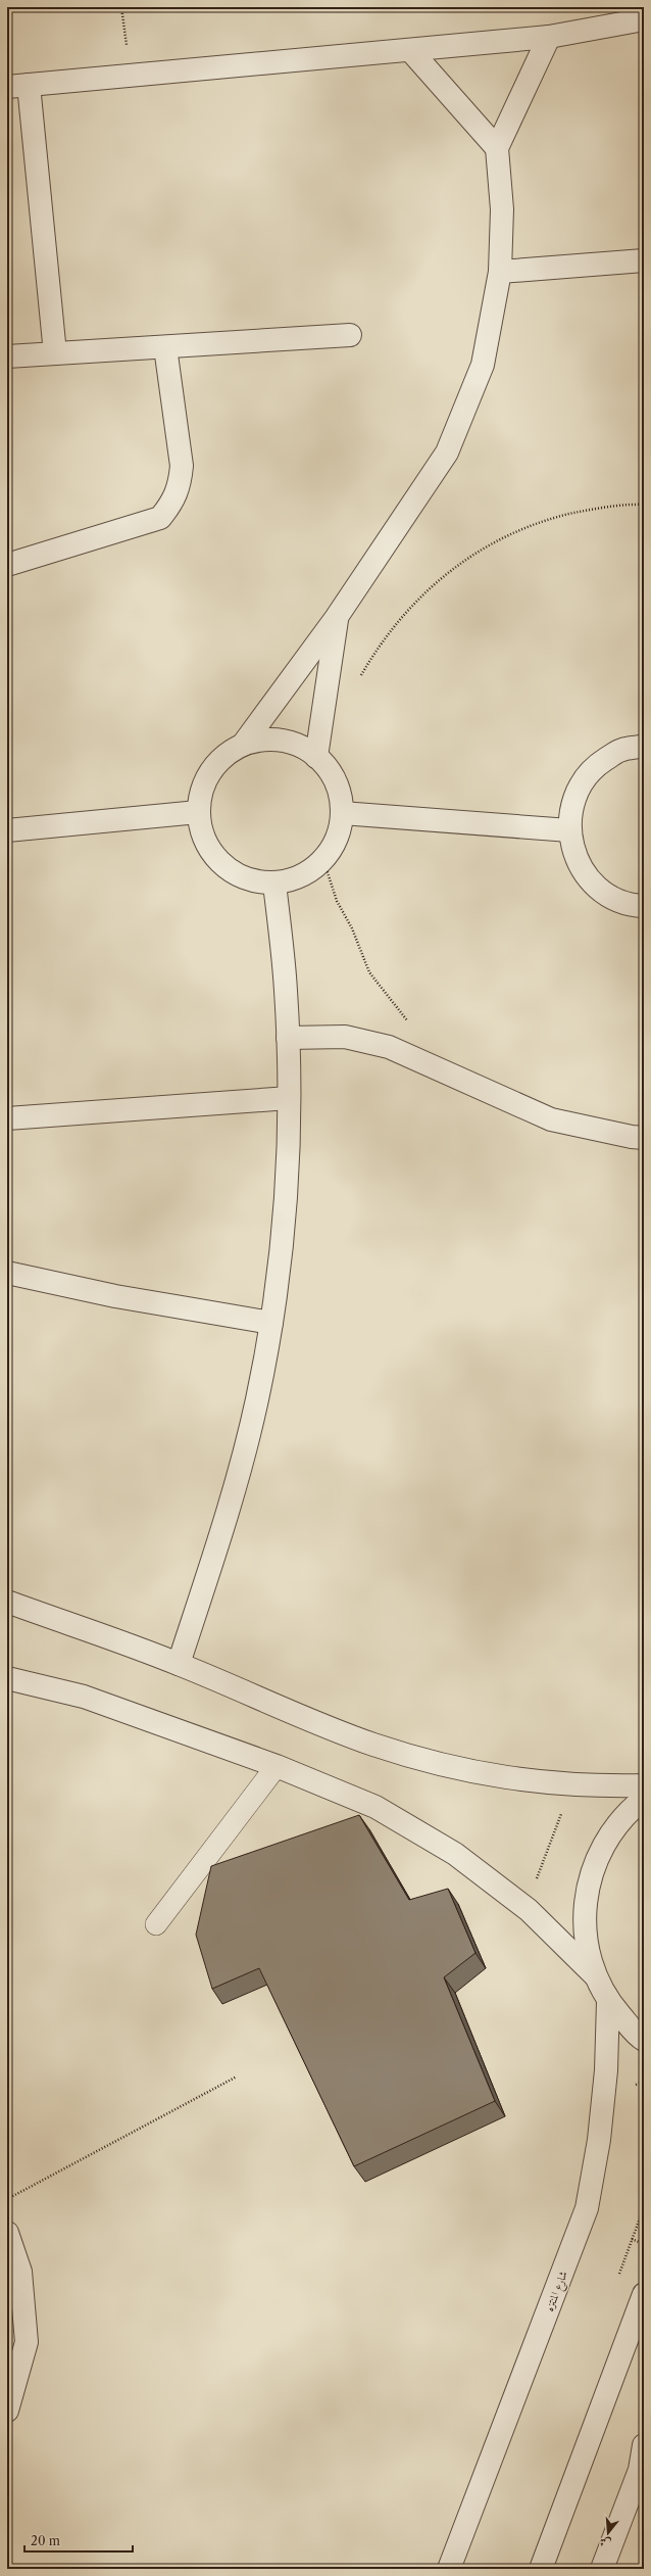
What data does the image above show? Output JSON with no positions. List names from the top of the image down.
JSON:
{
  "streets": {
    "street": ["شارع المنتزه"]
  },
  "scale_bar": "20 m",
  "north": "bottom"
}
